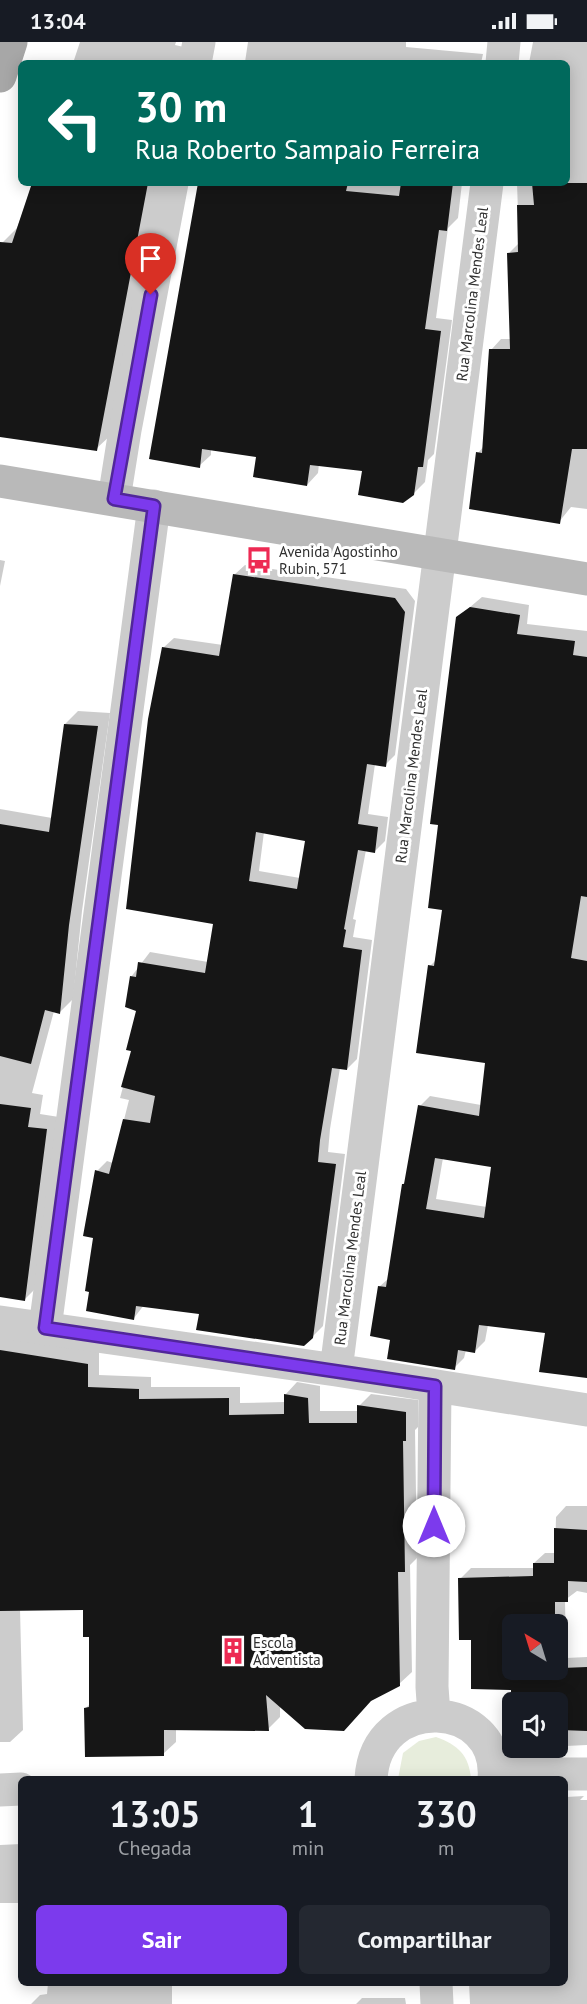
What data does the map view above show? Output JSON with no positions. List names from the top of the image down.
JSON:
{
  "streets": {
    "street": ["Rua Marcolina Mendes Leal"]
  },
  "places": {
    "bus stop": ["Avenida Agostinho Rubin, 571"],
    "building": ["Escola Adventista"]
  },
  "north": "top left",
  "page": {
    "status": "13:04",
    "turn": ["30 m", "Rua Roberto Sampaio Ferreira"],
    "eta": [
      "13:05",
      "Chegada",
      "1",
      "min",
      "330",
      "m"
    ],
    "buttons": ["Sair", "Compartilhar"]
  }
}
